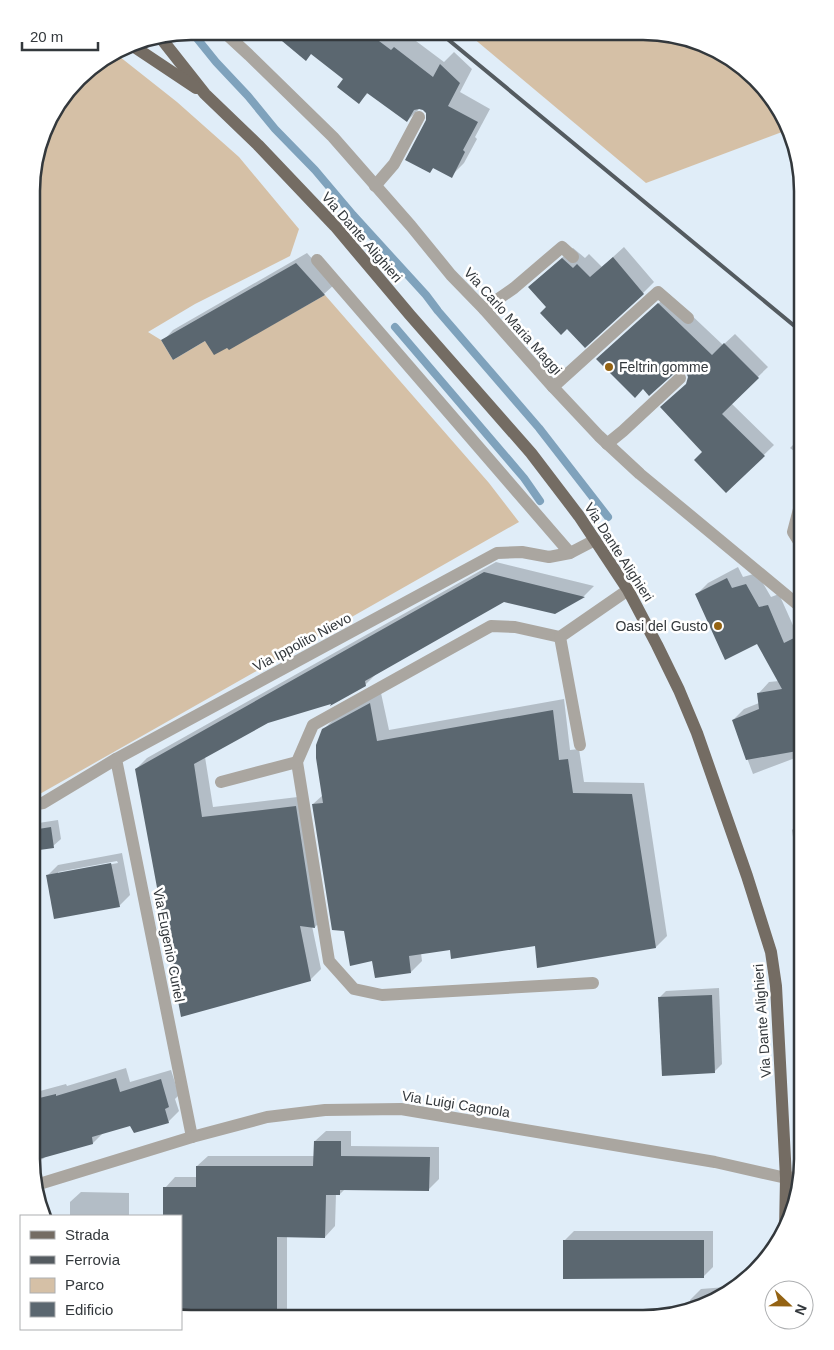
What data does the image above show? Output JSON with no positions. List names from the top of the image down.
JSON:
{
  "streets": {
    "main road": ["Via Dante Alighieri"],
    "street": [
      "Via Carlo Maria Maggi",
      "Via Ippolito Nievo",
      "Via Eugenio Curiel",
      "Via Luigi Cagnola"
    ]
  },
  "crossings": [
    ["Via Dante Alighieri", "Via Ippolito Nievo"],
    ["Via Dante Alighieri", "Via Luigi Cagnola"],
    ["Via Ippolito Nievo", "Via Eugenio Curiel"],
    ["Via Eugenio Curiel", "Via Luigi Cagnola"]
  ],
  "places": ["Feltrin gomme", "Oasi del Gusto"],
  "legend": [
    "Strada",
    "Ferrovia",
    "Parco",
    "Edificio"
  ],
  "scale_bar": "20 m",
  "north": "right"
}
